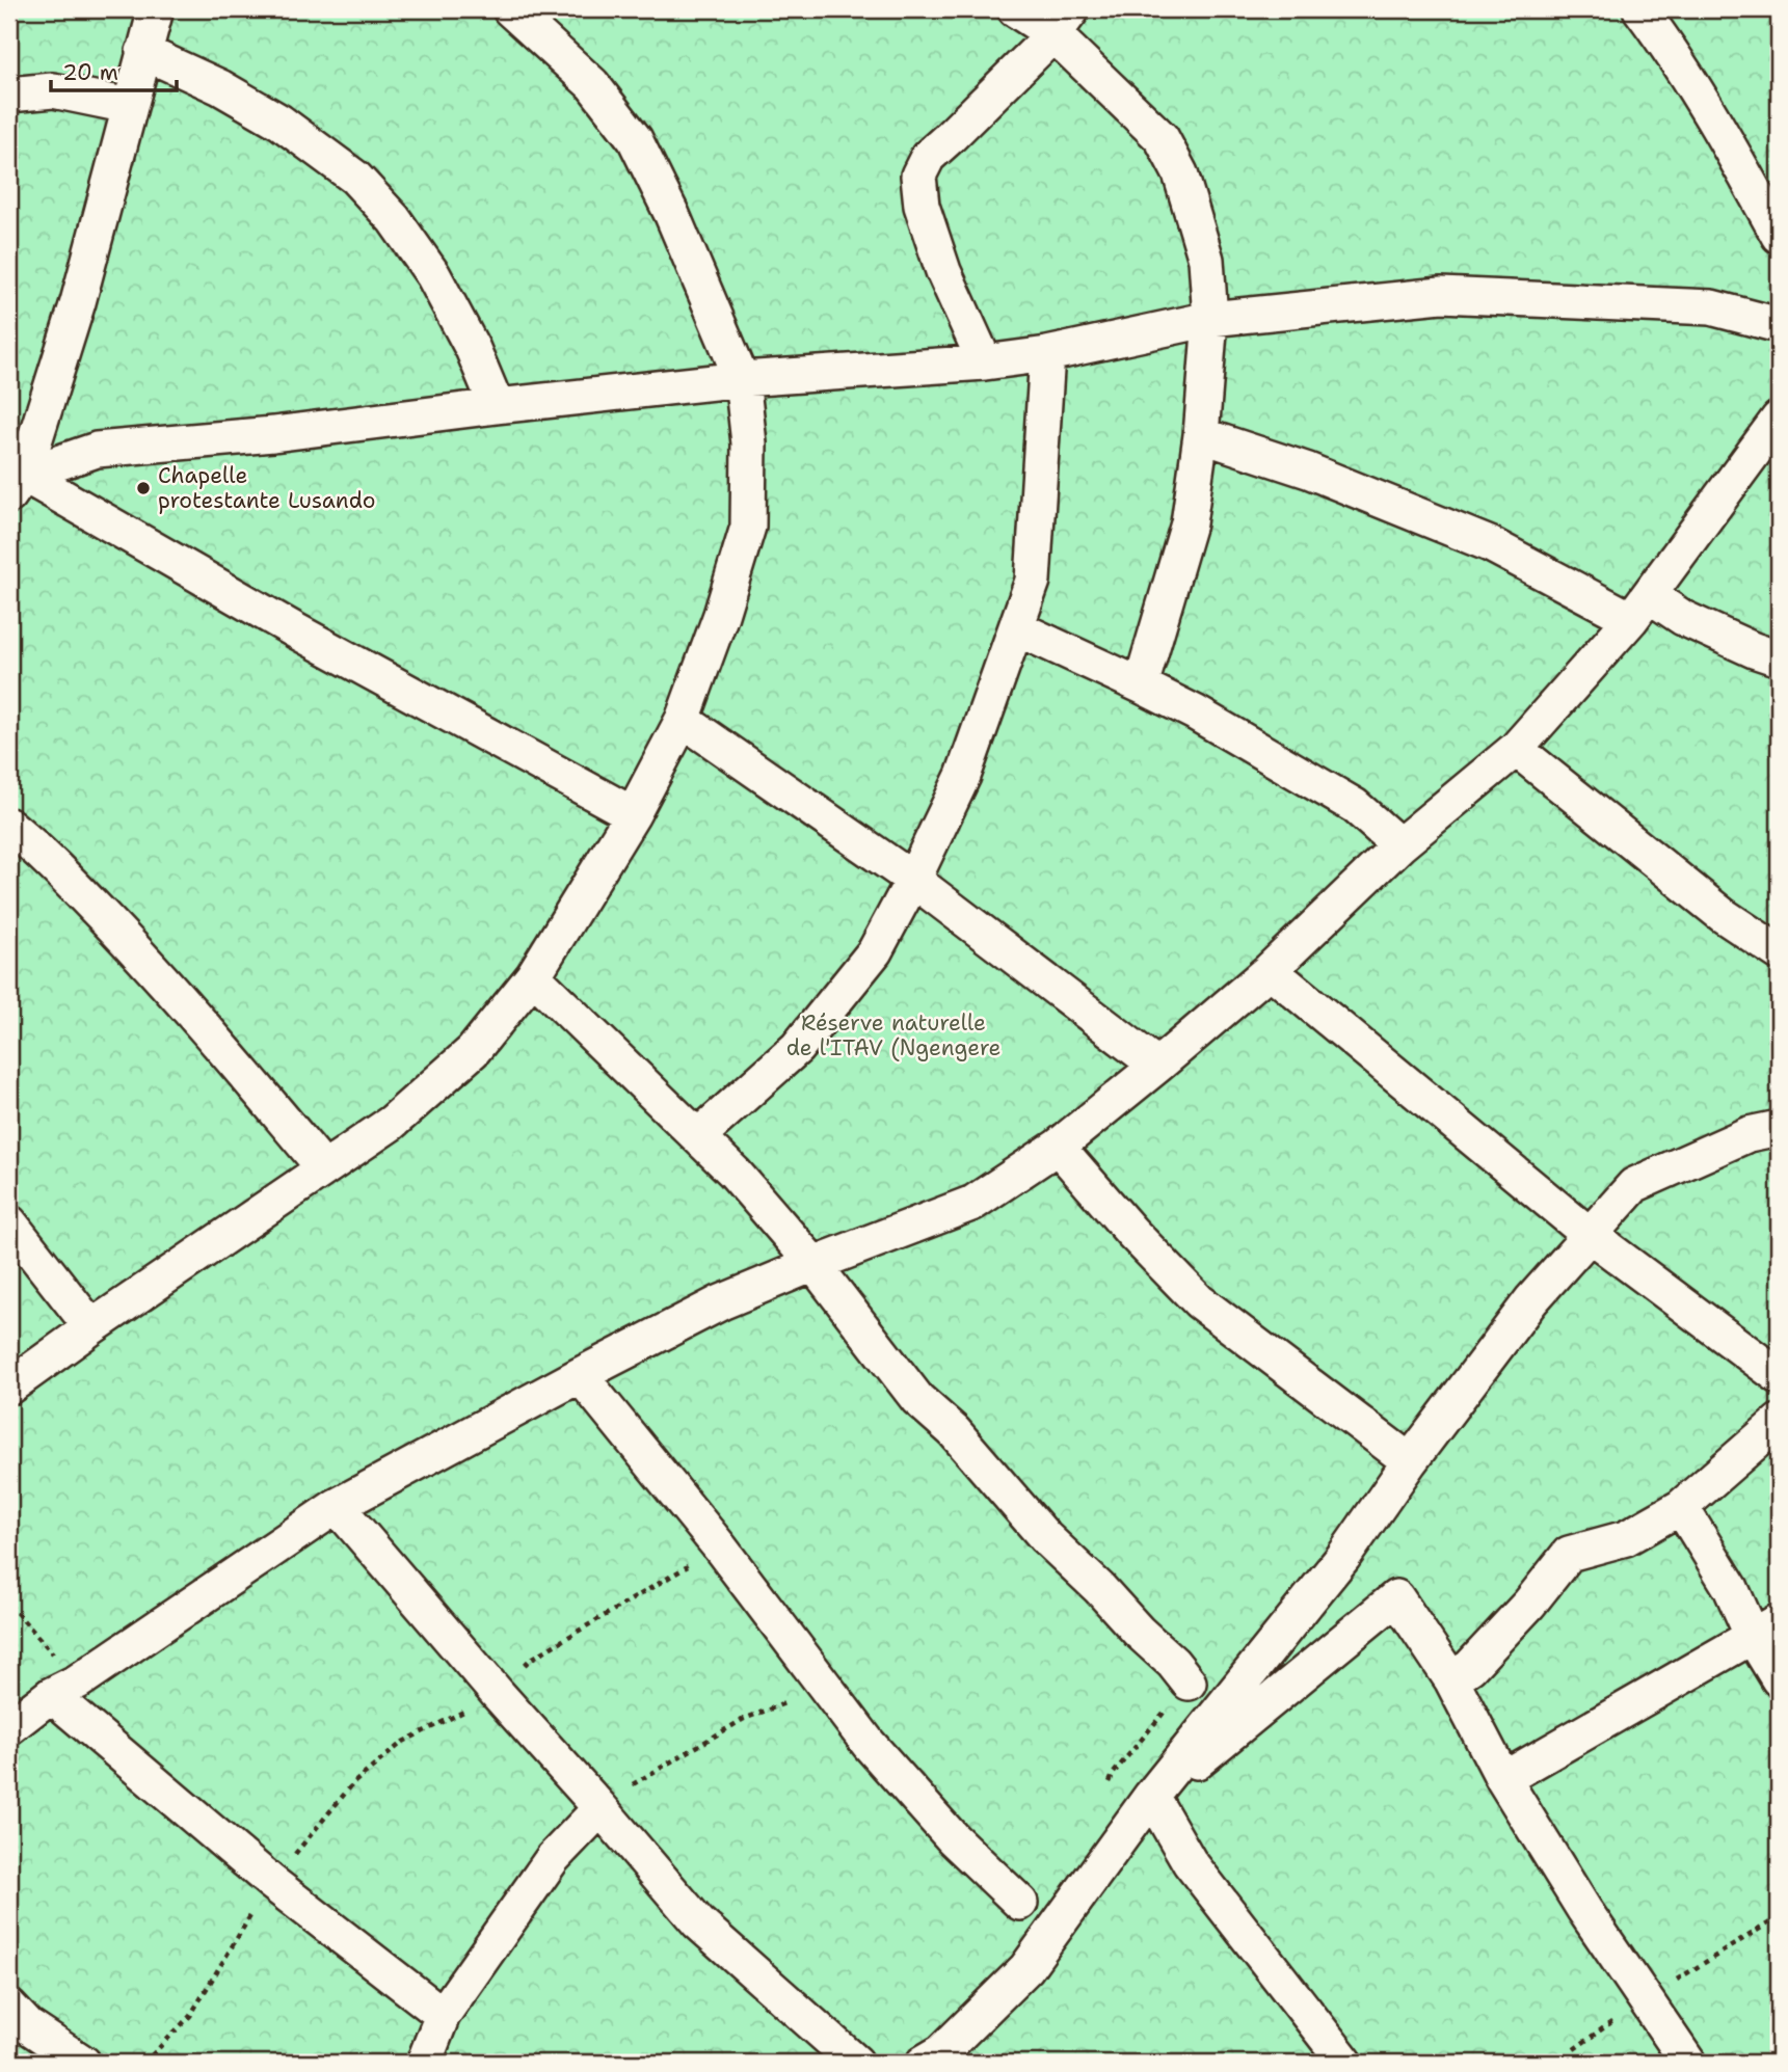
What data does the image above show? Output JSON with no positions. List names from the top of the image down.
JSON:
{
  "parks": ["Réserve naturelle de l'ITAV (Ngengere"],
  "places": ["Chapelle protestante Lusando"],
  "scale_bar": "20 m"
}
